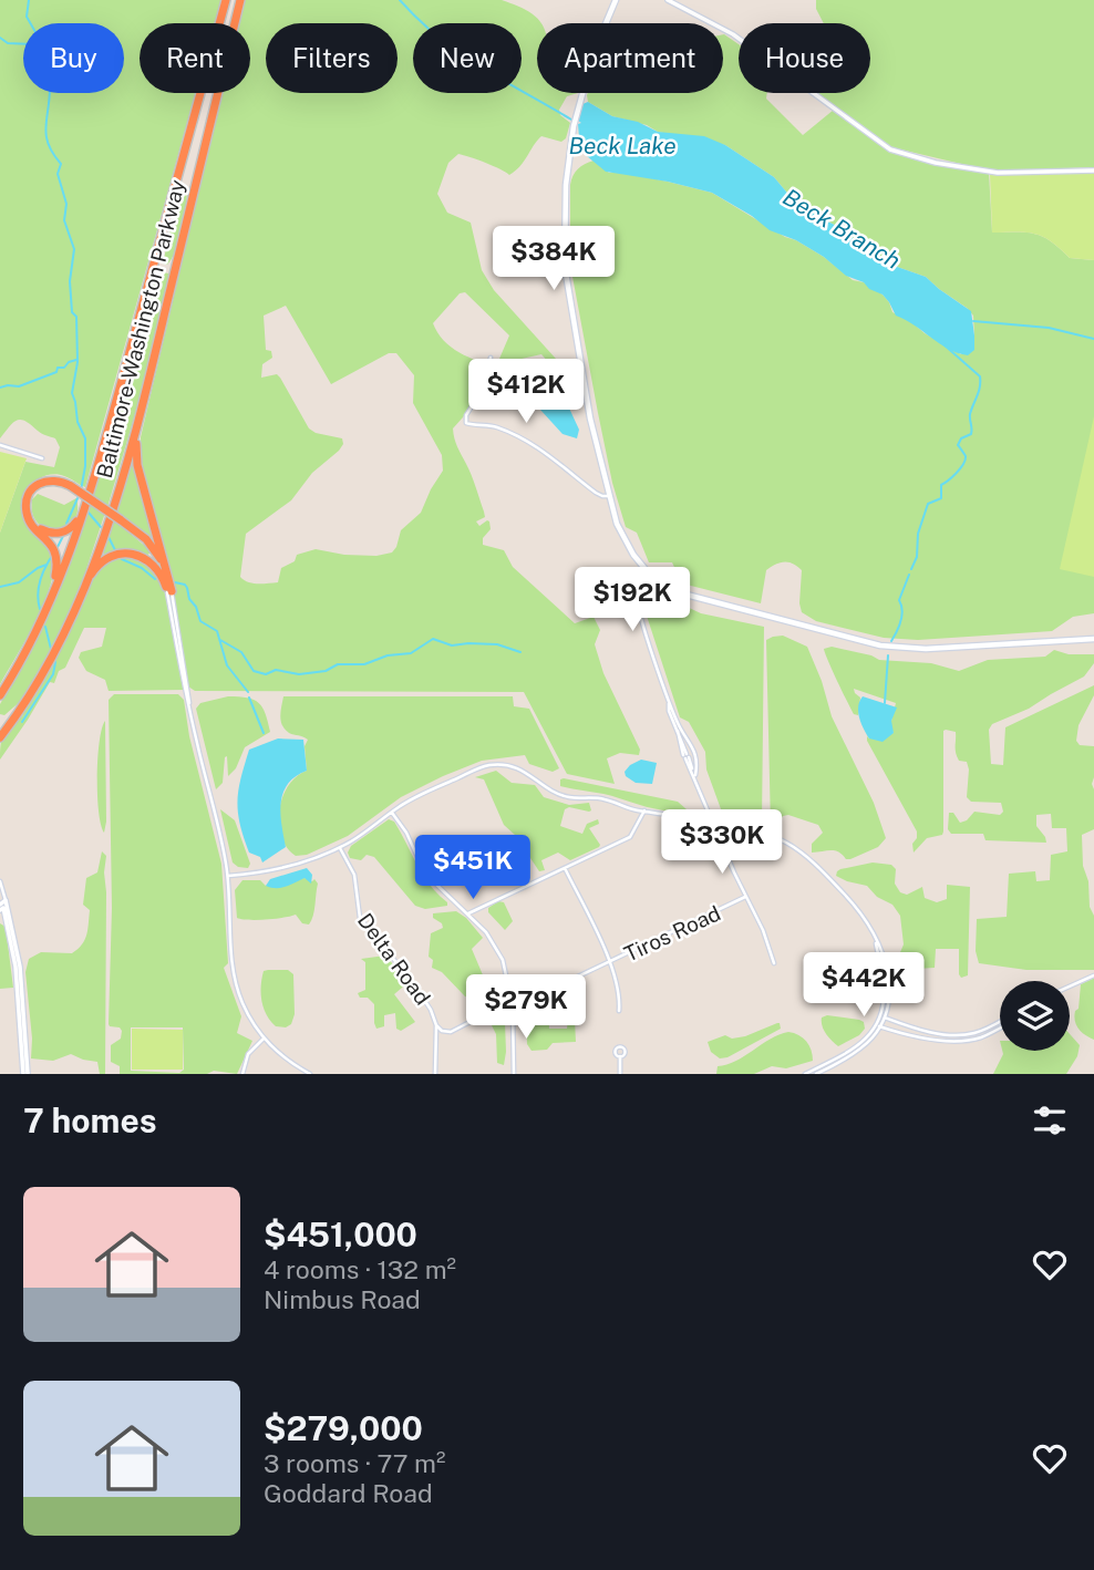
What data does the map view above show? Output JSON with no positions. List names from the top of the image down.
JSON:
{
  "streets": {
    "highway": ["Baltimore-Washington Parkway"],
    "street": ["Tiros Road", "Delta Road"]
  },
  "crossings": [
    ["Tiros Road", "Delta Road"]
  ],
  "water": ["Beck Lake", "Beck Branch"],
  "page": {
    "chip": [
      "Buy",
      "Rent",
      "Filters",
      "New",
      "Apartment",
      "House"
    ],
    "price": [
      "$384K",
      "$412K",
      "$192K",
      "$330K",
      "$451K",
      "$442K",
      "$279K"
    ],
    "heading": "7 homes",
    "list": [
      {
        "name": "$451,000",
        "note": "4 rooms · 132 m² · Nimbus Road"
      },
      {
        "name": "$279,000",
        "note": "3 rooms · 77 m² · Goddard Road"
      }
    ]
  }
}
